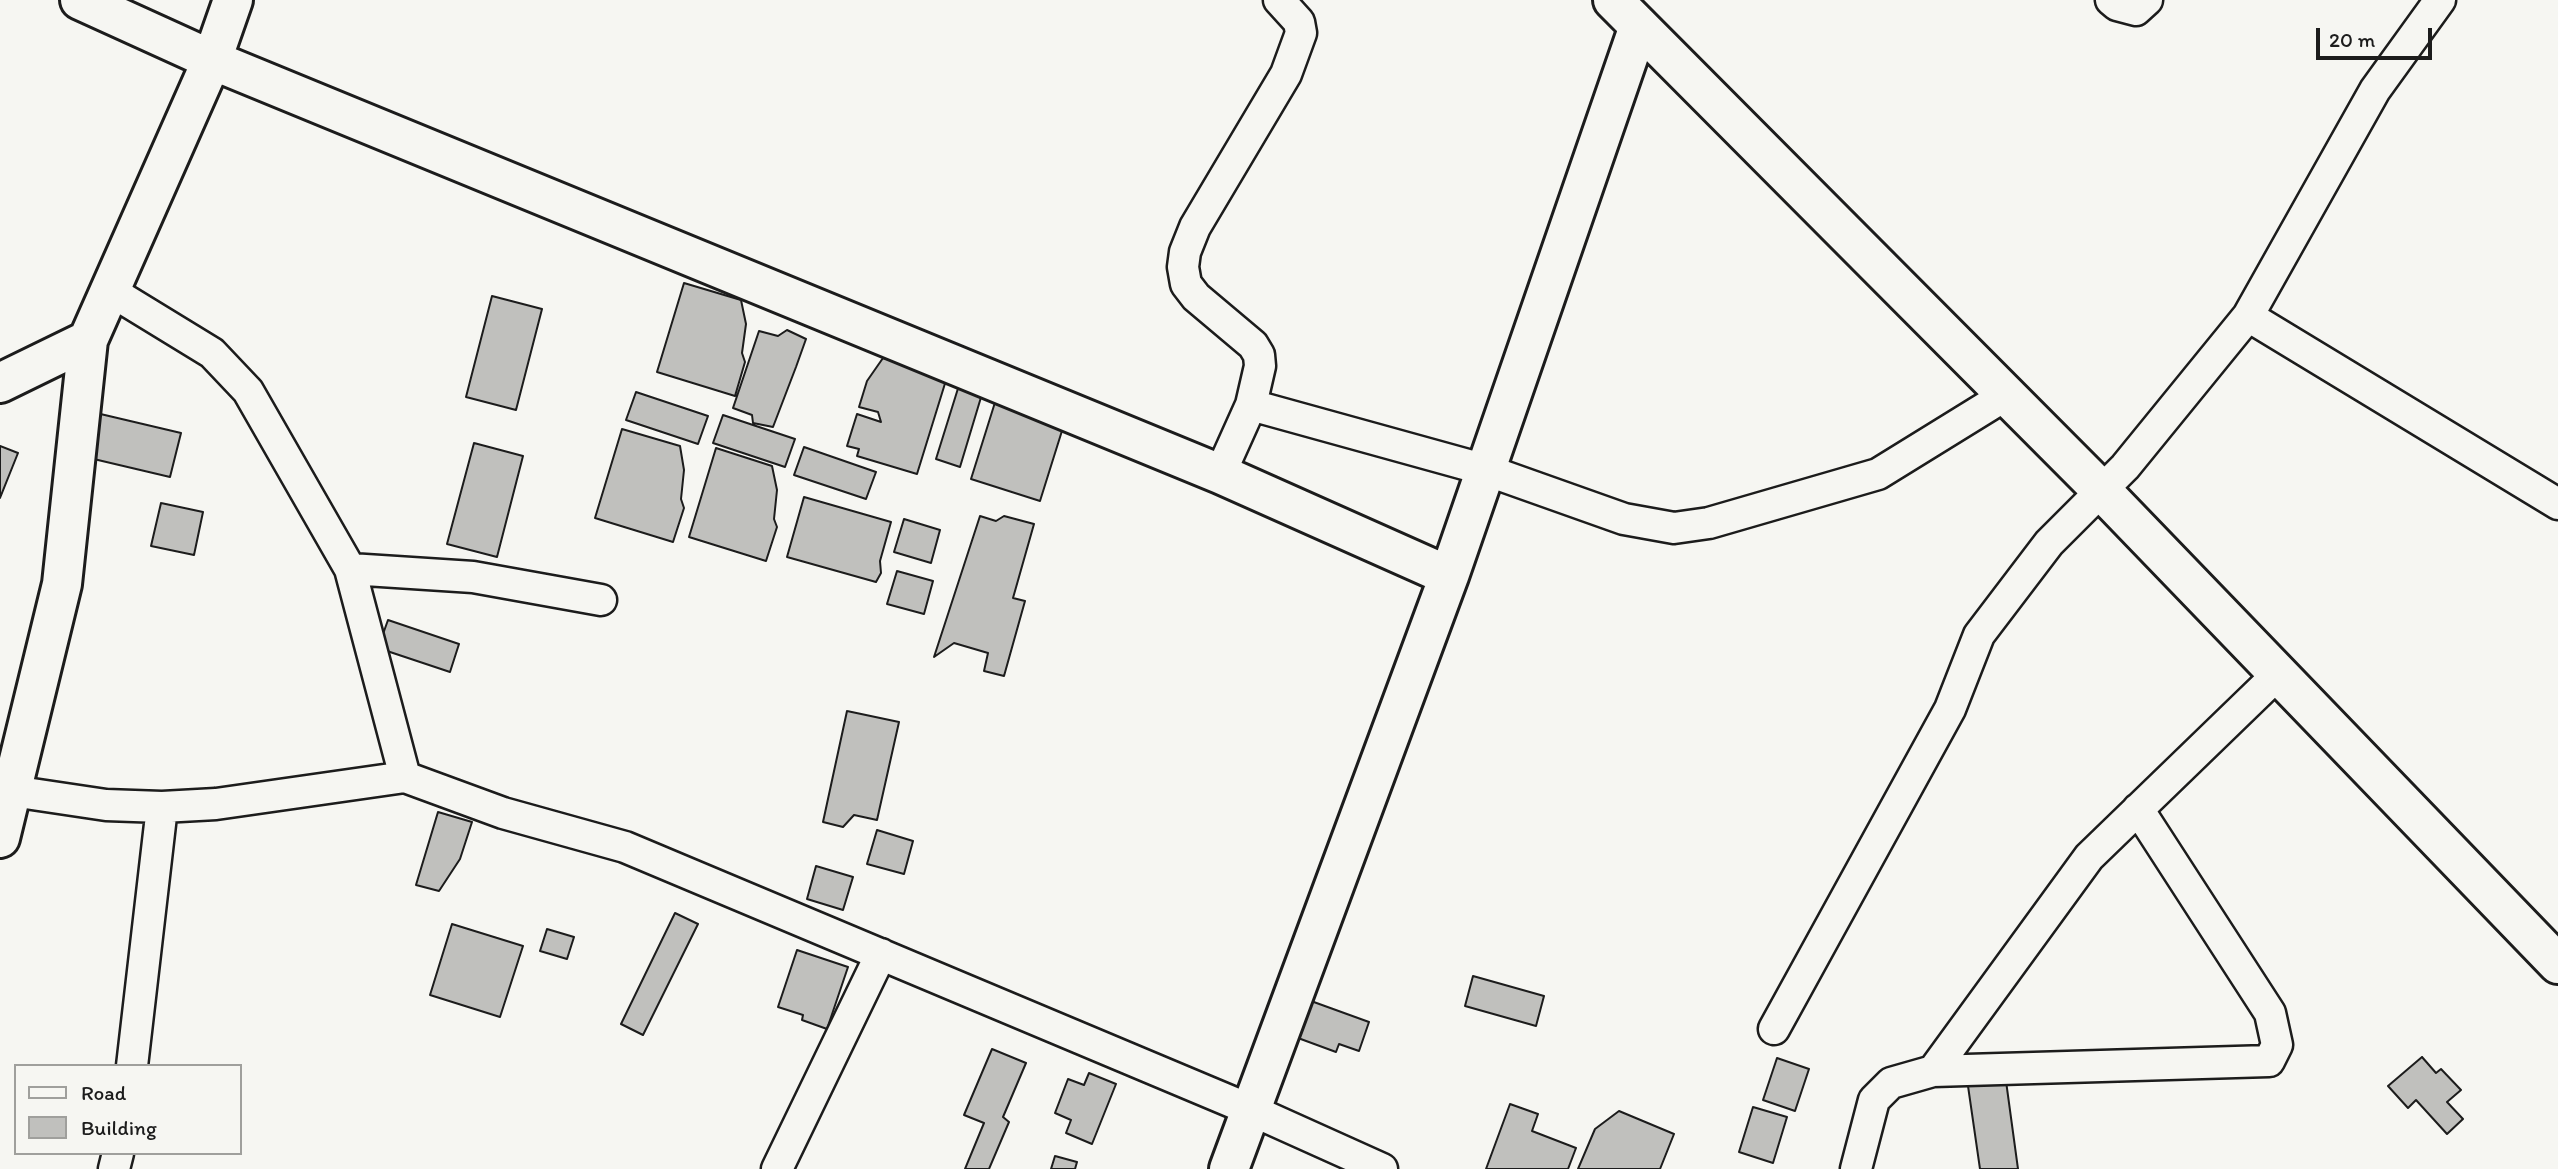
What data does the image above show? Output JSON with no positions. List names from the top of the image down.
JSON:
{
  "legend": ["Road", "Building"],
  "scale_bar": "20 m"
}
